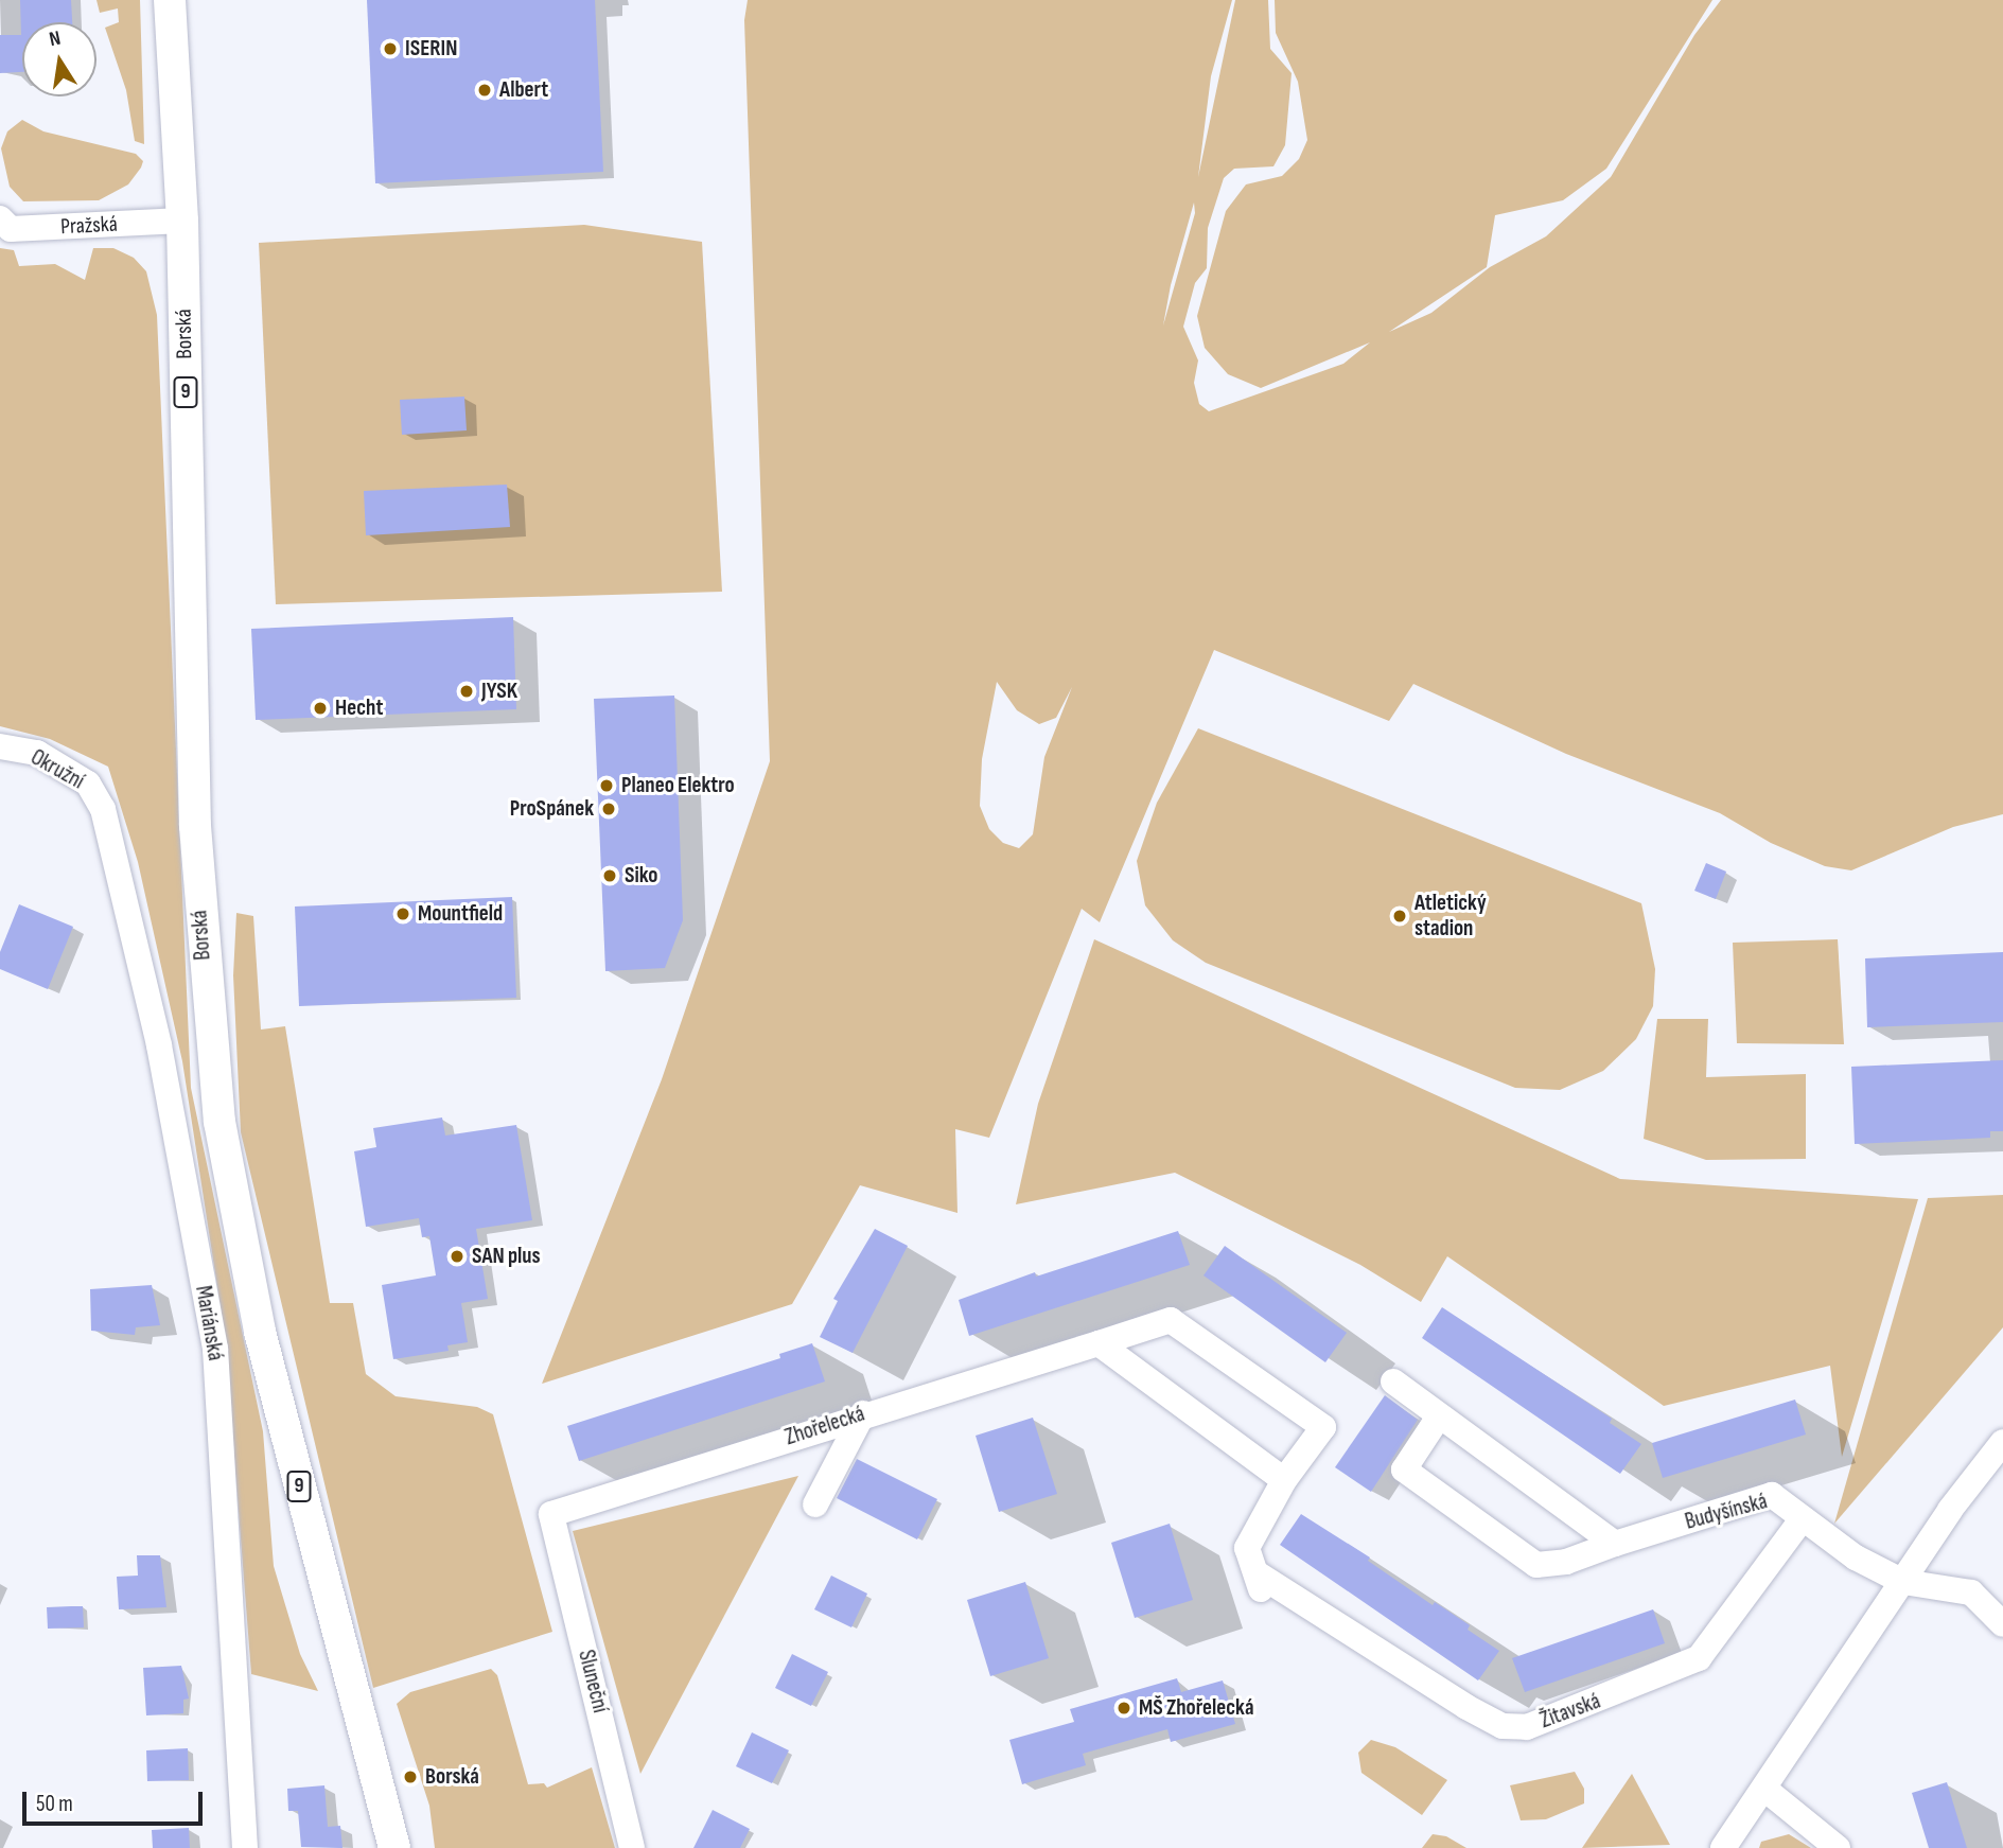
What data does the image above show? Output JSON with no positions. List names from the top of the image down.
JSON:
{
  "streets": {
    "main road": ["Borská", "9"],
    "street": [
      "Pražská",
      "Okružní",
      "Mariánská",
      "Zhořelecká",
      "Budyšínská",
      "Sluneční",
      "Žitavská"
    ]
  },
  "crossings": [
    ["Pražská", "Borská"],
    ["Okružní", "Mariánská"],
    ["Zhořelecká", "Sluneční"],
    ["Zhořelecká", "Žitavská"],
    ["Budyšínská", "Žitavská"]
  ],
  "places": [
    "ISERIN",
    "Albert",
    "JYSK",
    "Hecht",
    "Planeo Elektro",
    "ProSpánek",
    "Siko",
    "Mountfield",
    "Atletický stadion",
    "SAN plus",
    "MŠ Zhořelecká",
    "Borská"
  ],
  "scale_bar": "50 m",
  "north": "top"
}
